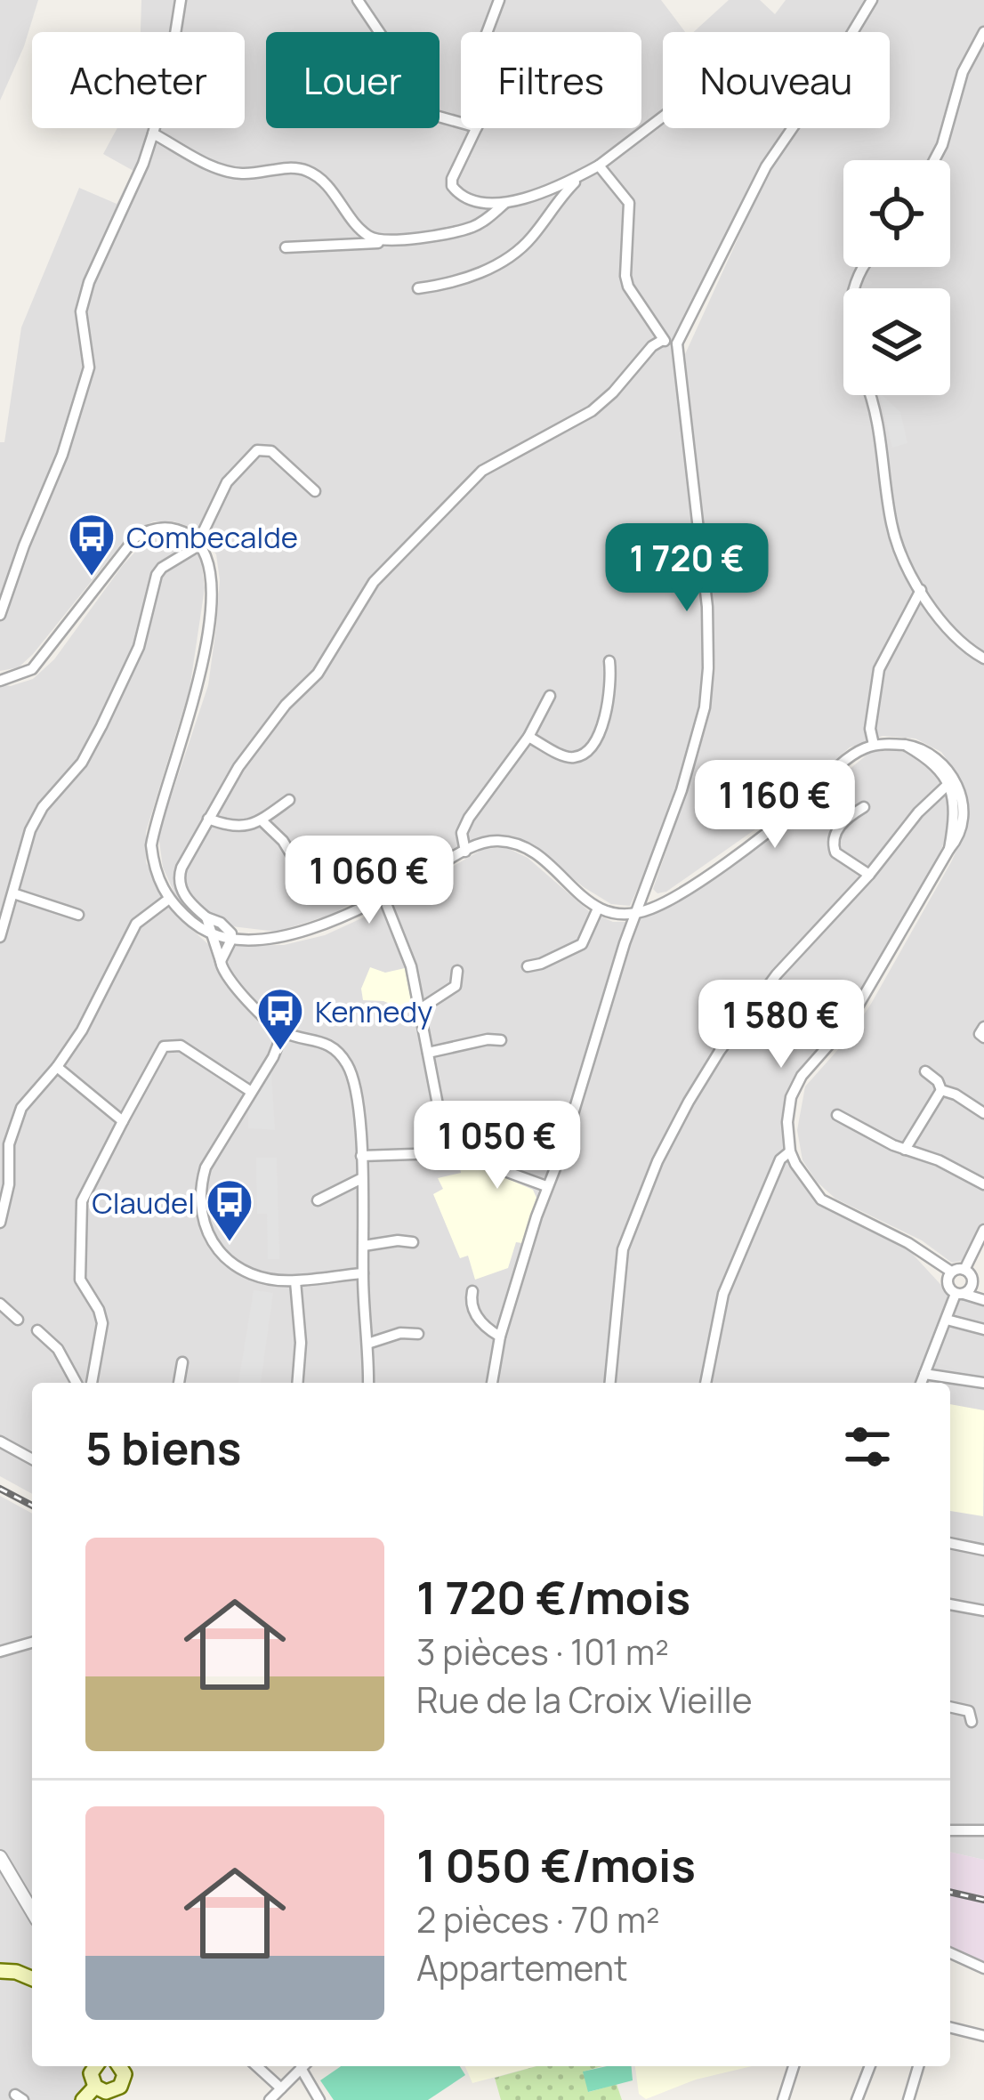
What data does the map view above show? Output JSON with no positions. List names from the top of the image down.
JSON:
{
  "places": {
    "bus stop": ["Combecalde", "Kennedy", "Claudel"]
  },
  "page": {
    "chip": [
      "Acheter",
      "Louer",
      "Filtres",
      "Nouveau"
    ],
    "price": [
      "1 720 €",
      "1 160 €",
      "1 060 €",
      "1 580 €",
      "1 050 €"
    ],
    "heading": "5 biens",
    "list": [
      {
        "name": "1 720 €/mois",
        "note": "3 pièces · 101 m² · Rue de la Croix Vieille"
      },
      {
        "name": "1 050 €/mois",
        "note": "2 pièces · 70 m² · Appartement"
      }
    ]
  }
}
